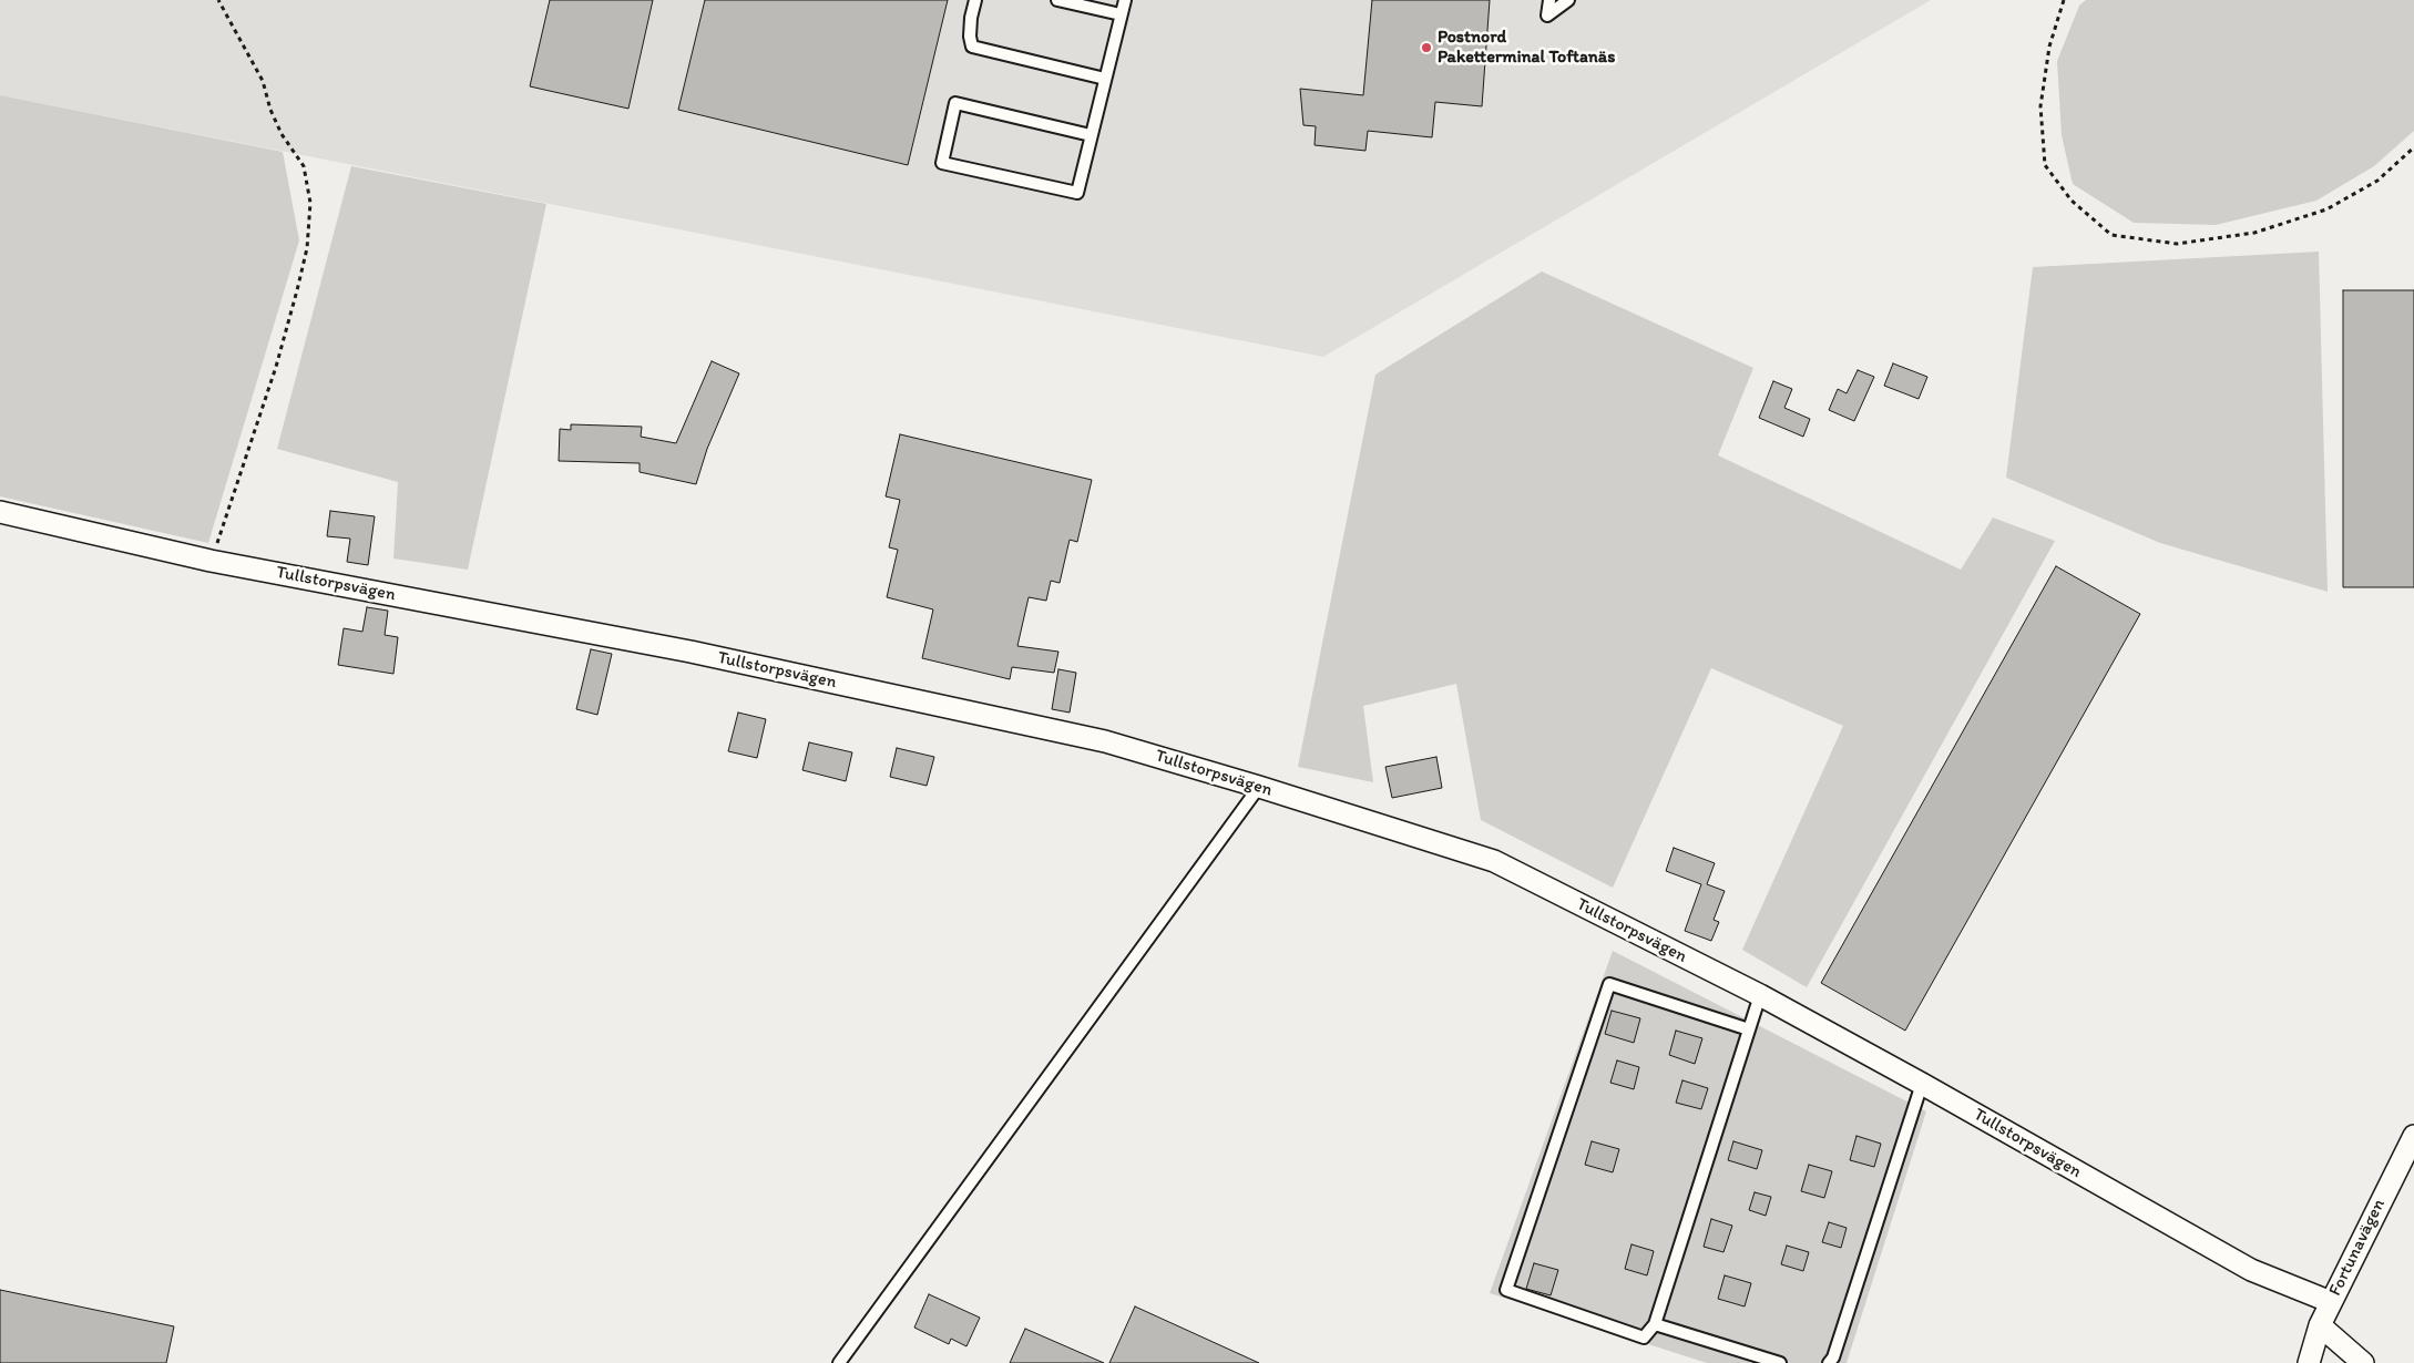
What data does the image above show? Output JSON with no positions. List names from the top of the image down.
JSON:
{
  "streets": {
    "street": ["Tullstorpsvägen", "Fortunavägen"]
  },
  "crossings": [
    ["Tullstorpsvägen", "Fortunavägen"]
  ],
  "places": ["Postnord Paketterminal Toftanäs"]
}
